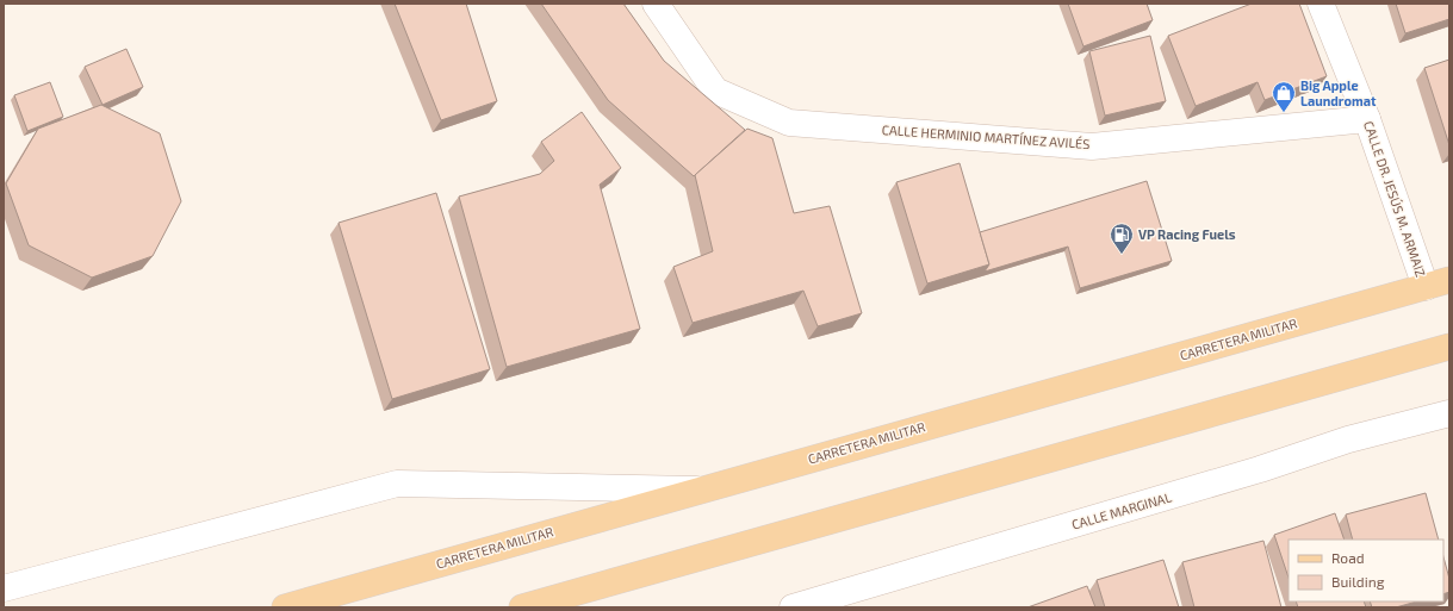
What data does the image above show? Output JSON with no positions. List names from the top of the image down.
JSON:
{
  "streets": {
    "main road": ["CARRETERA MILITAR"],
    "street": ["CALLE HERMINIO MARTÍNEZ AVILÉS", "CALLE DR. JESÚS M. ARMAIZ", "CALLE MARGINAL"]
  },
  "crossings": [
    ["CALLE HERMINIO MARTÍNEZ AVILÉS", "CALLE DR. JESÚS M. ARMAIZ"],
    ["CALLE DR. JESÚS M. ARMAIZ", "CARRETERA MILITAR"]
  ],
  "places": {
    "shop": ["Big Apple Laundromat"],
    "fuel station": ["VP Racing Fuels"]
  },
  "legend": ["Road", "Building"]
}
